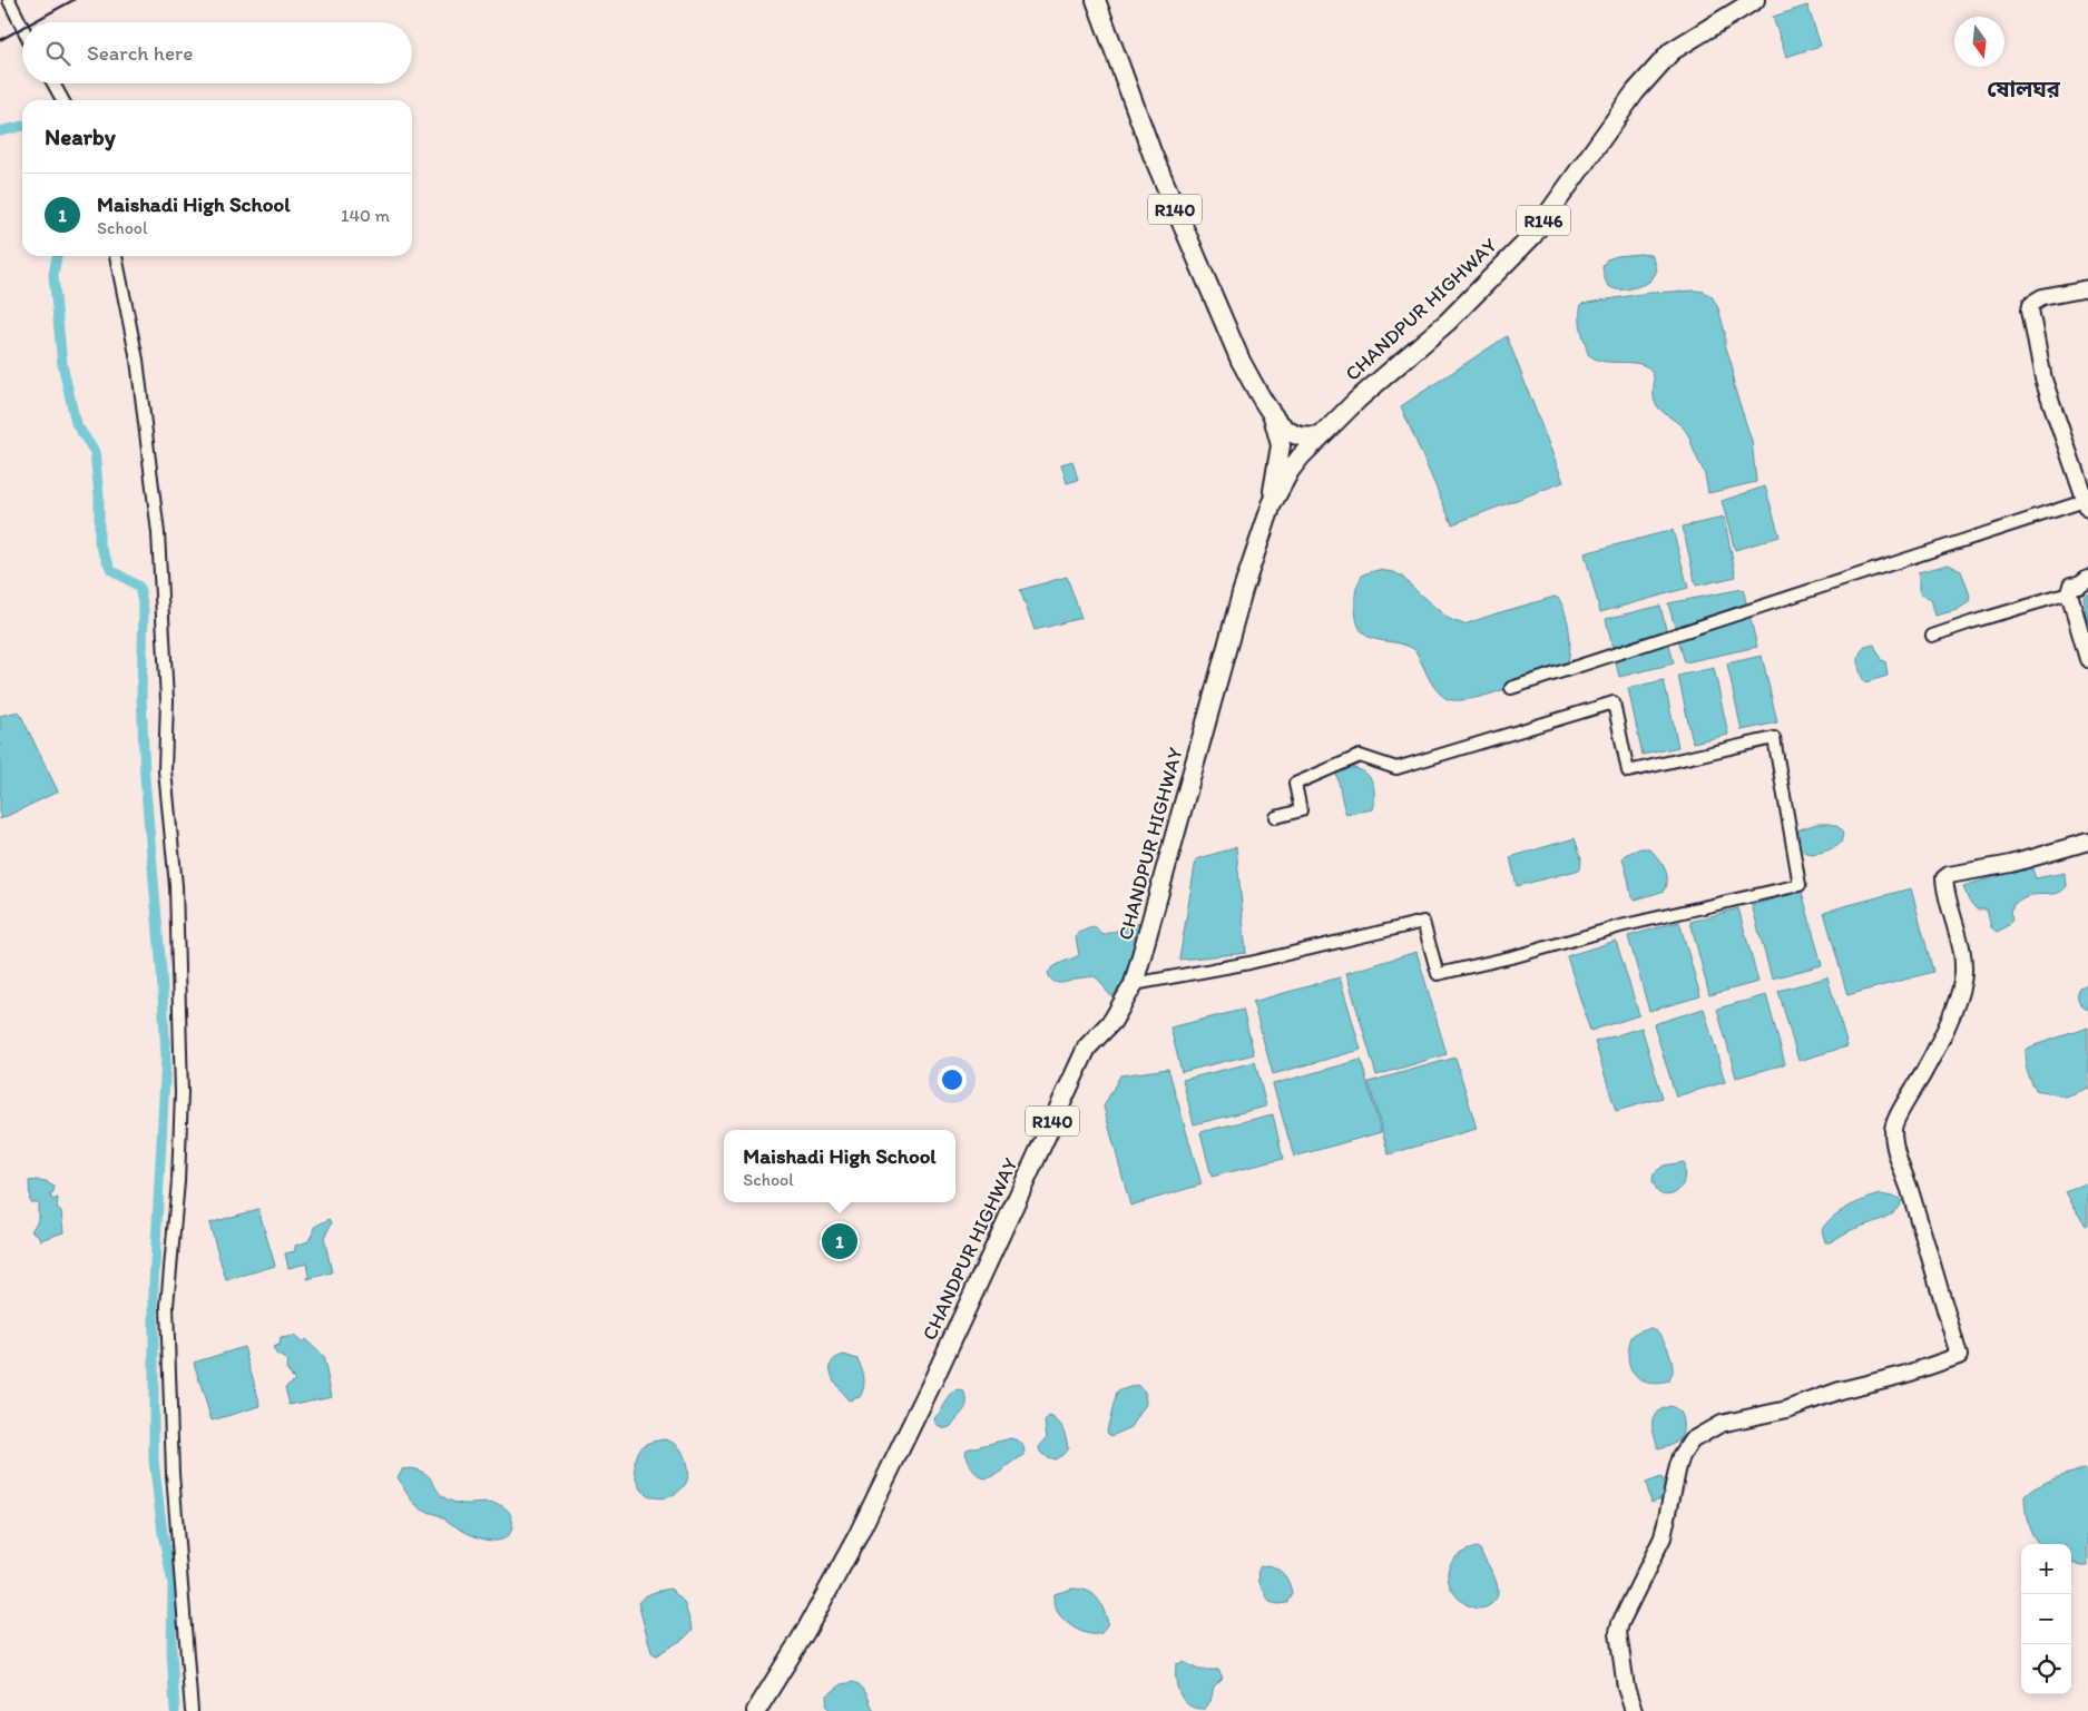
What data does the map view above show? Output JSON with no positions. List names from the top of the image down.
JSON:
{
  "streets": {
    "main road": ["R140", "R146", "CHANDPUR HIGHWAY"]
  },
  "crossings": [
    ["R140", "CHANDPUR HIGHWAY"]
  ],
  "districts": ["ষোলঘর"],
  "north": "bottom",
  "page": {
    "search": "Search here",
    "heading": "Nearby",
    "list": [
      {
        "mark": "1",
        "name": "Maishadi High School",
        "note": "School",
        "value": "140 m"
      }
    ],
    "popup": ["Maishadi High School", "School"],
    "pins": "1",
    "map_buttons": ["+", "−"]
  }
}
